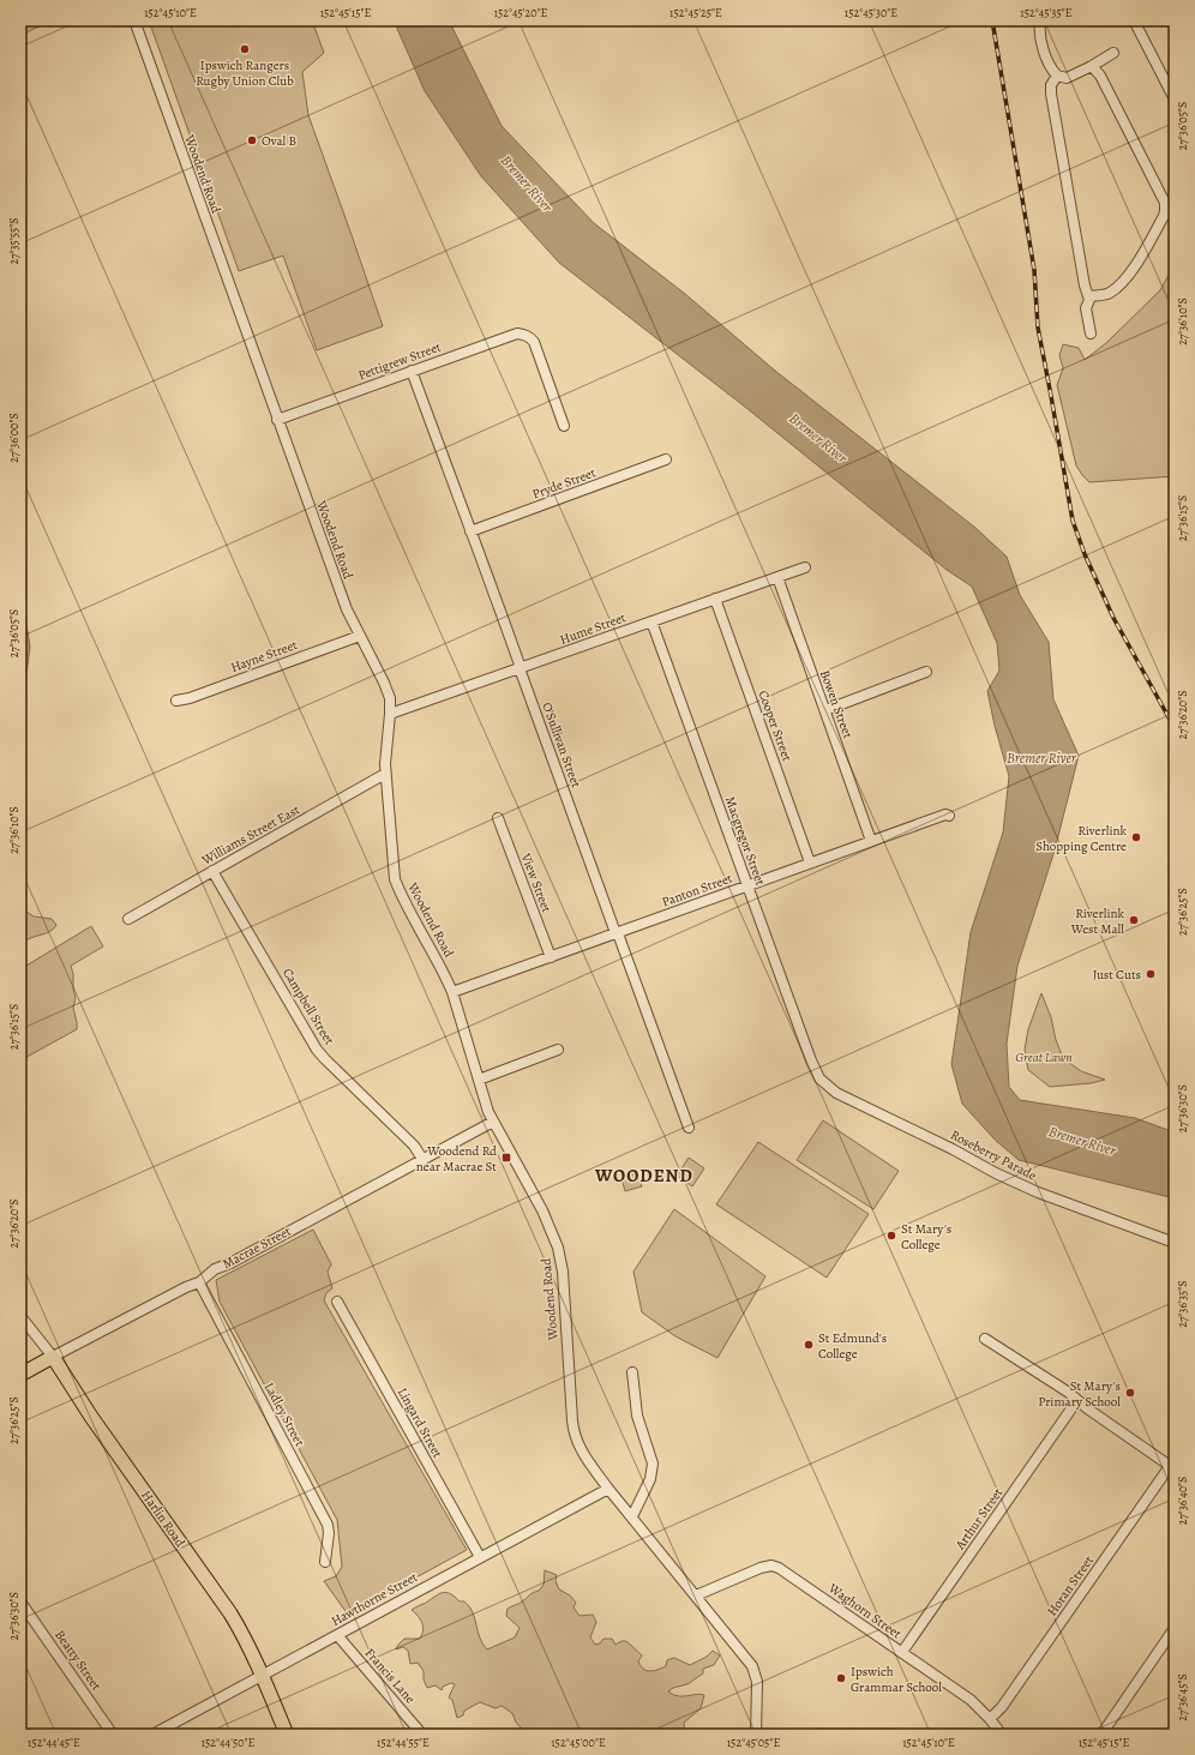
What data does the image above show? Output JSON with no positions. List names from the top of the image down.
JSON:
{
  "streets": {
    "main road": ["Macrae Street", "Harlin Road"],
    "street": [
      "Woodend Road",
      "Pettigrew Street",
      "Pryde Street",
      "Hume Street",
      "Hayne Street",
      "Bowen Street",
      "Cooper Street",
      "O'Sullivan Street",
      "Williams Street East",
      "Macgregor Street",
      "View Street",
      "Panton Street",
      "Campbell Street",
      "Roseberry Parade",
      "Ladley Street",
      "Lingard Street",
      "Arthur Street",
      "Horan Street",
      "Hawthorne Street",
      "Waghorn Street",
      "Beatty Street",
      "Francis Lane"
    ]
  },
  "crossings": [
    ["Woodend Road", "Pettigrew Street"],
    ["Woodend Road", "Hume Street"],
    ["Woodend Road", "Hayne Street"],
    ["Woodend Road", "Williams Street East"],
    ["Woodend Road", "Panton Street"],
    ["Woodend Road", "Macrae Street"],
    ["Woodend Road", "Hawthorne Street"],
    ["Woodend Road", "Waghorn Street"],
    ["Pettigrew Street", "O'Sullivan Street"],
    ["Pryde Street", "O'Sullivan Street"],
    ["Hume Street", "Bowen Street"],
    ["Hume Street", "Cooper Street"],
    ["Hume Street", "O'Sullivan Street"],
    ["Hume Street", "Macgregor Street"],
    ["Bowen Street", "Panton Street"],
    ["Cooper Street", "Panton Street"],
    ["O'Sullivan Street", "Panton Street"],
    ["Williams Street East", "Campbell Street"],
    ["Macgregor Street", "Panton Street"],
    ["Macgregor Street", "Roseberry Parade"],
    ["View Street", "Panton Street"],
    ["Campbell Street", "Macrae Street"],
    ["Macrae Street", "Ladley Street"],
    ["Macrae Street", "Harlin Road"],
    ["Lingard Street", "Hawthorne Street"],
    ["Harlin Road", "Hawthorne Street"],
    ["Arthur Street", "Waghorn Street"],
    ["Horan Street", "Waghorn Street"],
    ["Hawthorne Street", "Francis Lane"]
  ],
  "districts": ["WOODEND"],
  "water": ["Bremer River"],
  "parks": ["Great Lawn"],
  "places": {
    "other": [
      "Ipswich Rangers Rugby Union Club",
      "Oval B",
      "Riverlink Shopping Centre",
      "Riverlink West Mall",
      "Just Cuts",
      "St Mary's College",
      "St Edmund's College",
      "St Mary's Primary School",
      "Ipswich Grammar School"
    ],
    "transit": ["Woodend Rd near Macrae St"]
  },
  "coordinates": [
    "152°45'10\"E",
    "152°45'15\"E",
    "152°45'20\"E",
    "152°45'25\"E",
    "152°45'30\"E",
    "152°45'35\"E",
    "27°36'05\"S",
    "27°35'55\"S",
    "27°36'10\"S",
    "27°36'00\"S",
    "27°36'15\"S",
    "27°36'20\"S",
    "27°36'25\"S",
    "27°36'30\"S",
    "27°36'35\"S",
    "27°36'40\"S",
    "27°36'45\"S",
    "152°44'45\"E",
    "152°44'50\"E",
    "152°44'55\"E",
    "152°45'00\"E",
    "152°45'05\"E"
  ]
}
